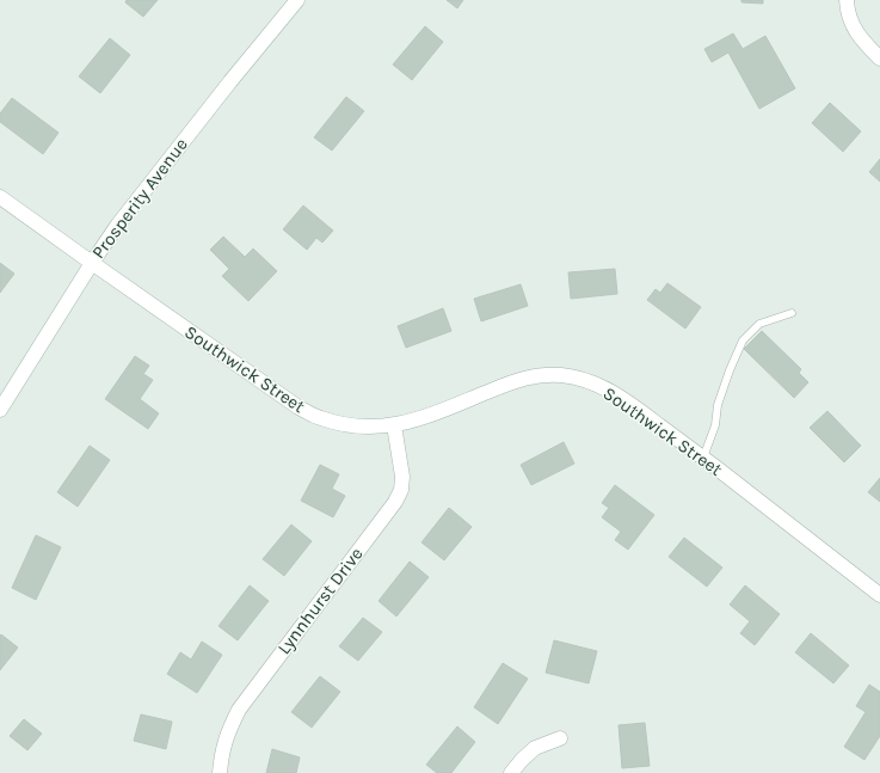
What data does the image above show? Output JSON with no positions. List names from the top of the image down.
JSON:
{
  "streets": {
    "street": ["Prosperity Avenue", "Southwick Street", "Lynnhurst Drive"]
  },
  "crossings": [
    ["Prosperity Avenue", "Southwick Street"],
    ["Southwick Street", "Lynnhurst Drive"]
  ]
}
